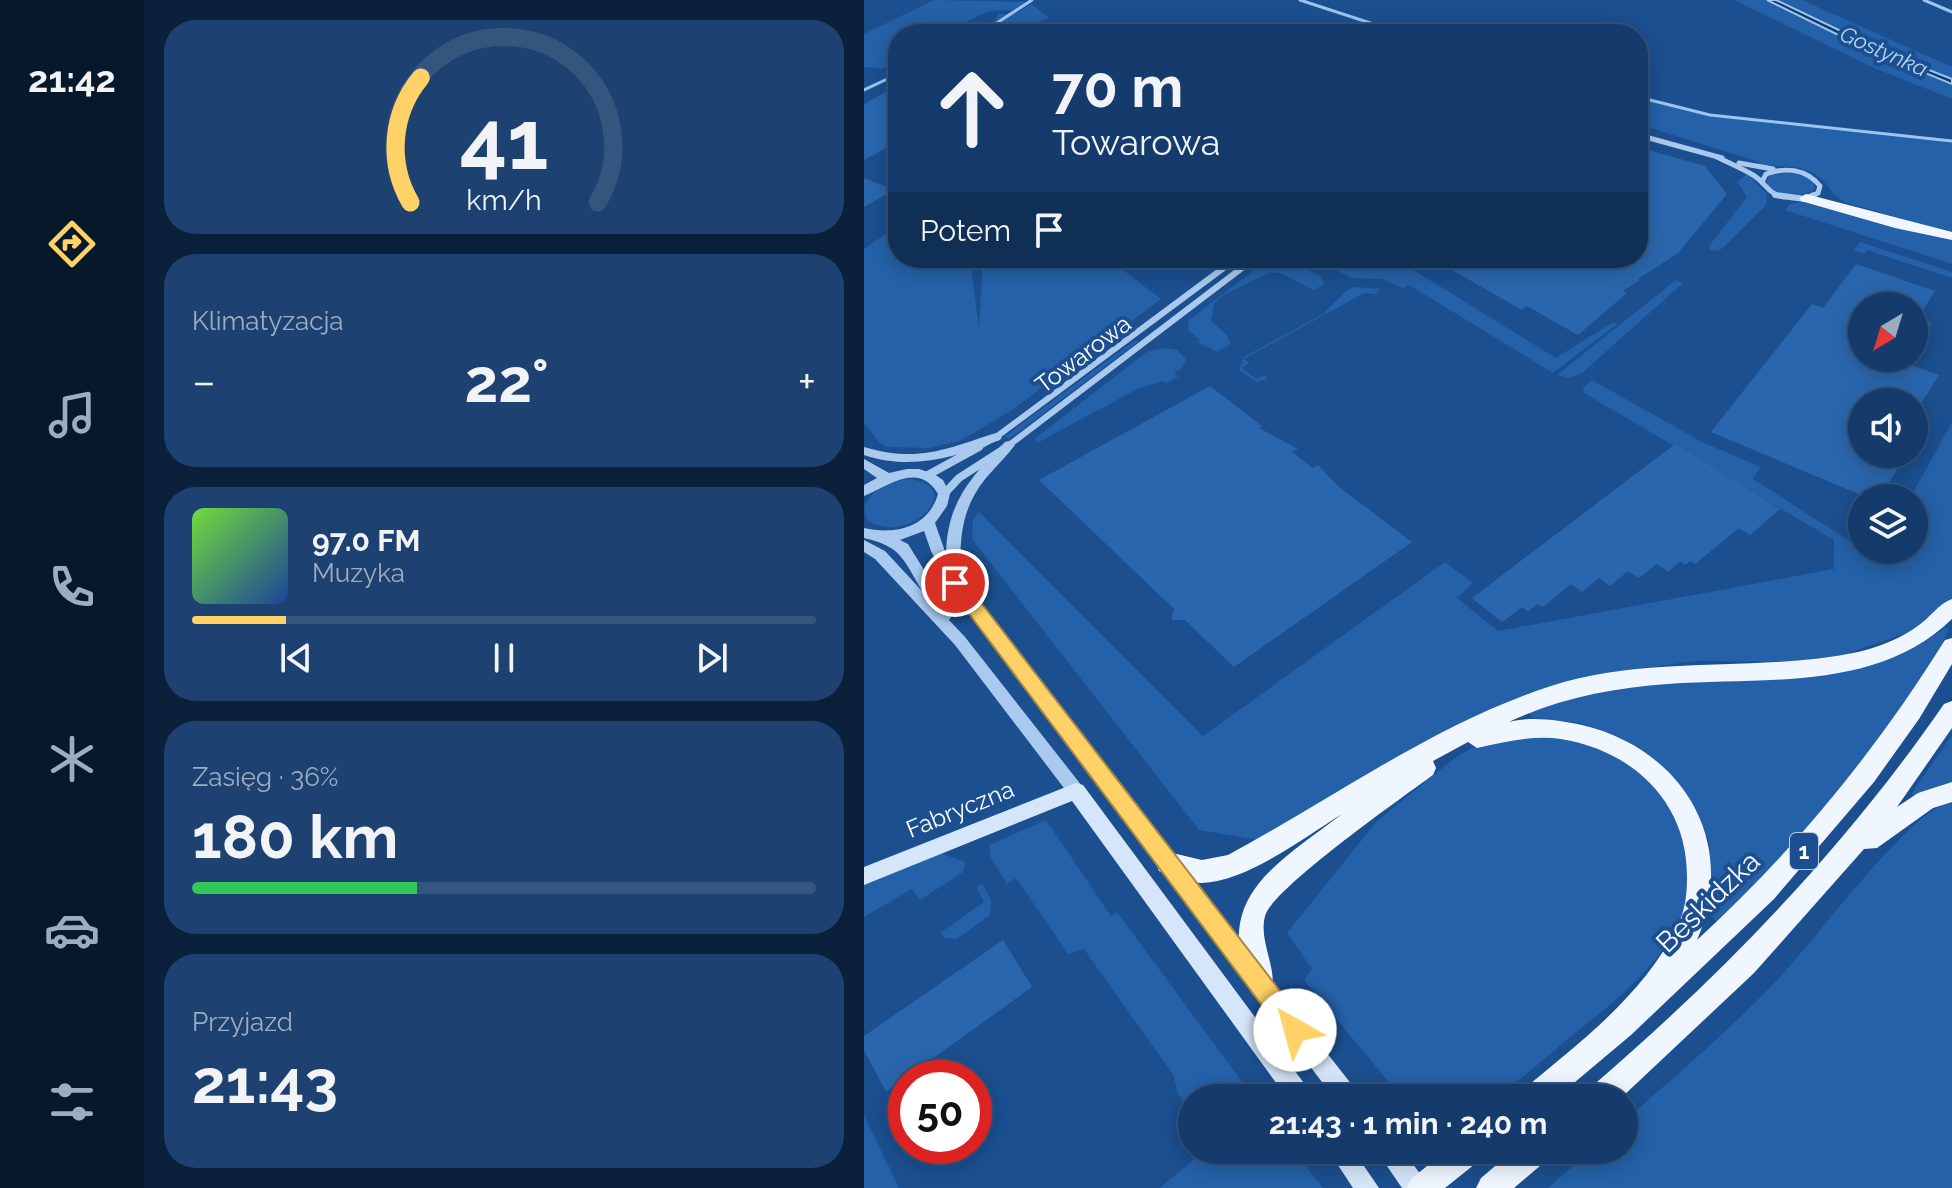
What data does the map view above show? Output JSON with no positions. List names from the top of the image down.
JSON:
{
  "streets": {
    "main road": ["Fabryczna", "1", "Beskidzka"],
    "street": ["Towarowa"]
  },
  "water": ["Gostynka"],
  "north": "bottom left",
  "page": {
    "tabs": "21:42",
    "turn": ["70 m", "Towarowa"],
    "then": "Potem",
    "tile": [
      "Klimatyzacja",
      ["Zasięg · 36%", "180 km"],
      ["Przyjazd", "21:43"]
    ],
    "heat": ["−", "22°", "+"],
    "song": ["97.0 FM", "Muzyka"],
    "limit": "50",
    "trip": "21:43 · 1 min · 240 m",
    "gauge": ["41", "km/h"]
  }
}
